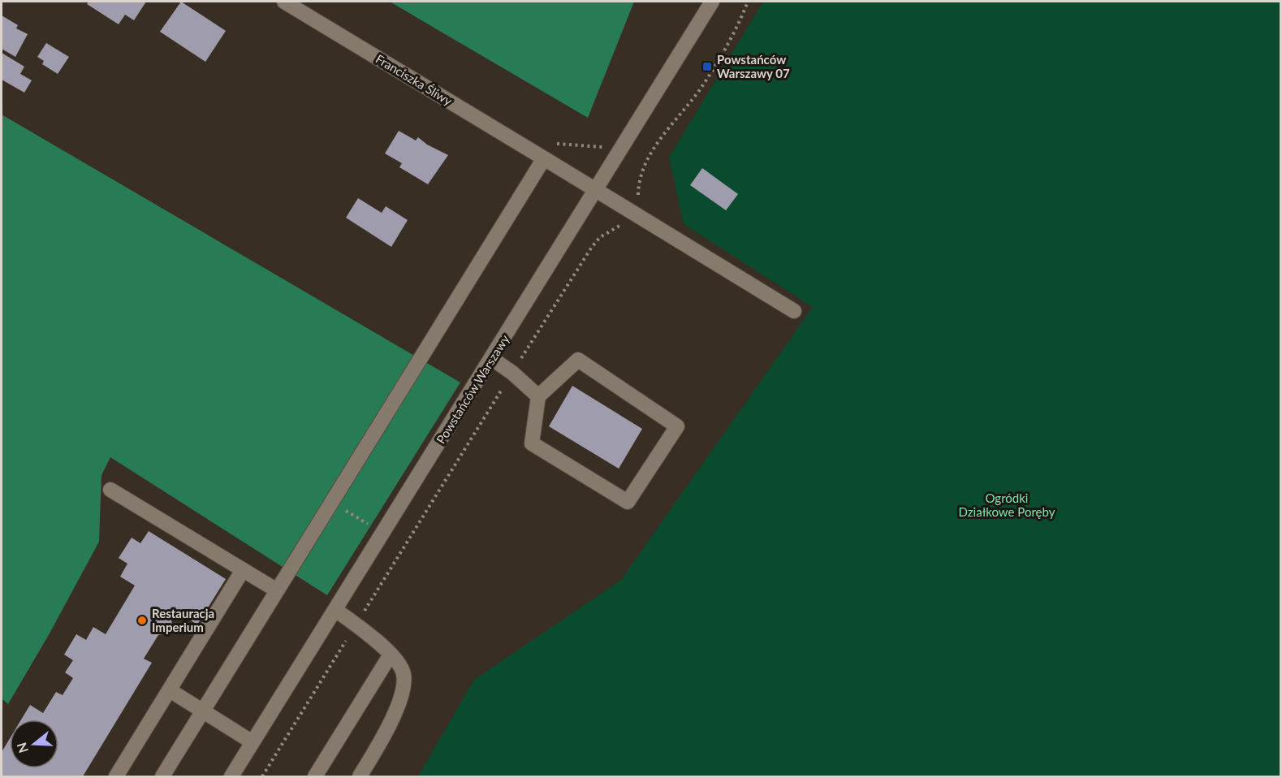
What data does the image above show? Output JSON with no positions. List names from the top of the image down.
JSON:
{
  "streets": {
    "street": ["Franciszka Śliwy", "Powstańców Warszawy"]
  },
  "crossings": [
    ["Franciszka Śliwy", "Powstańców Warszawy"]
  ],
  "parks": ["Ogródki Działkowe Poręby"],
  "places": {
    "transit": ["Powstańców Warszawy 07"],
    "other": ["Restauracja Imperium"]
  },
  "north": "left"
}
